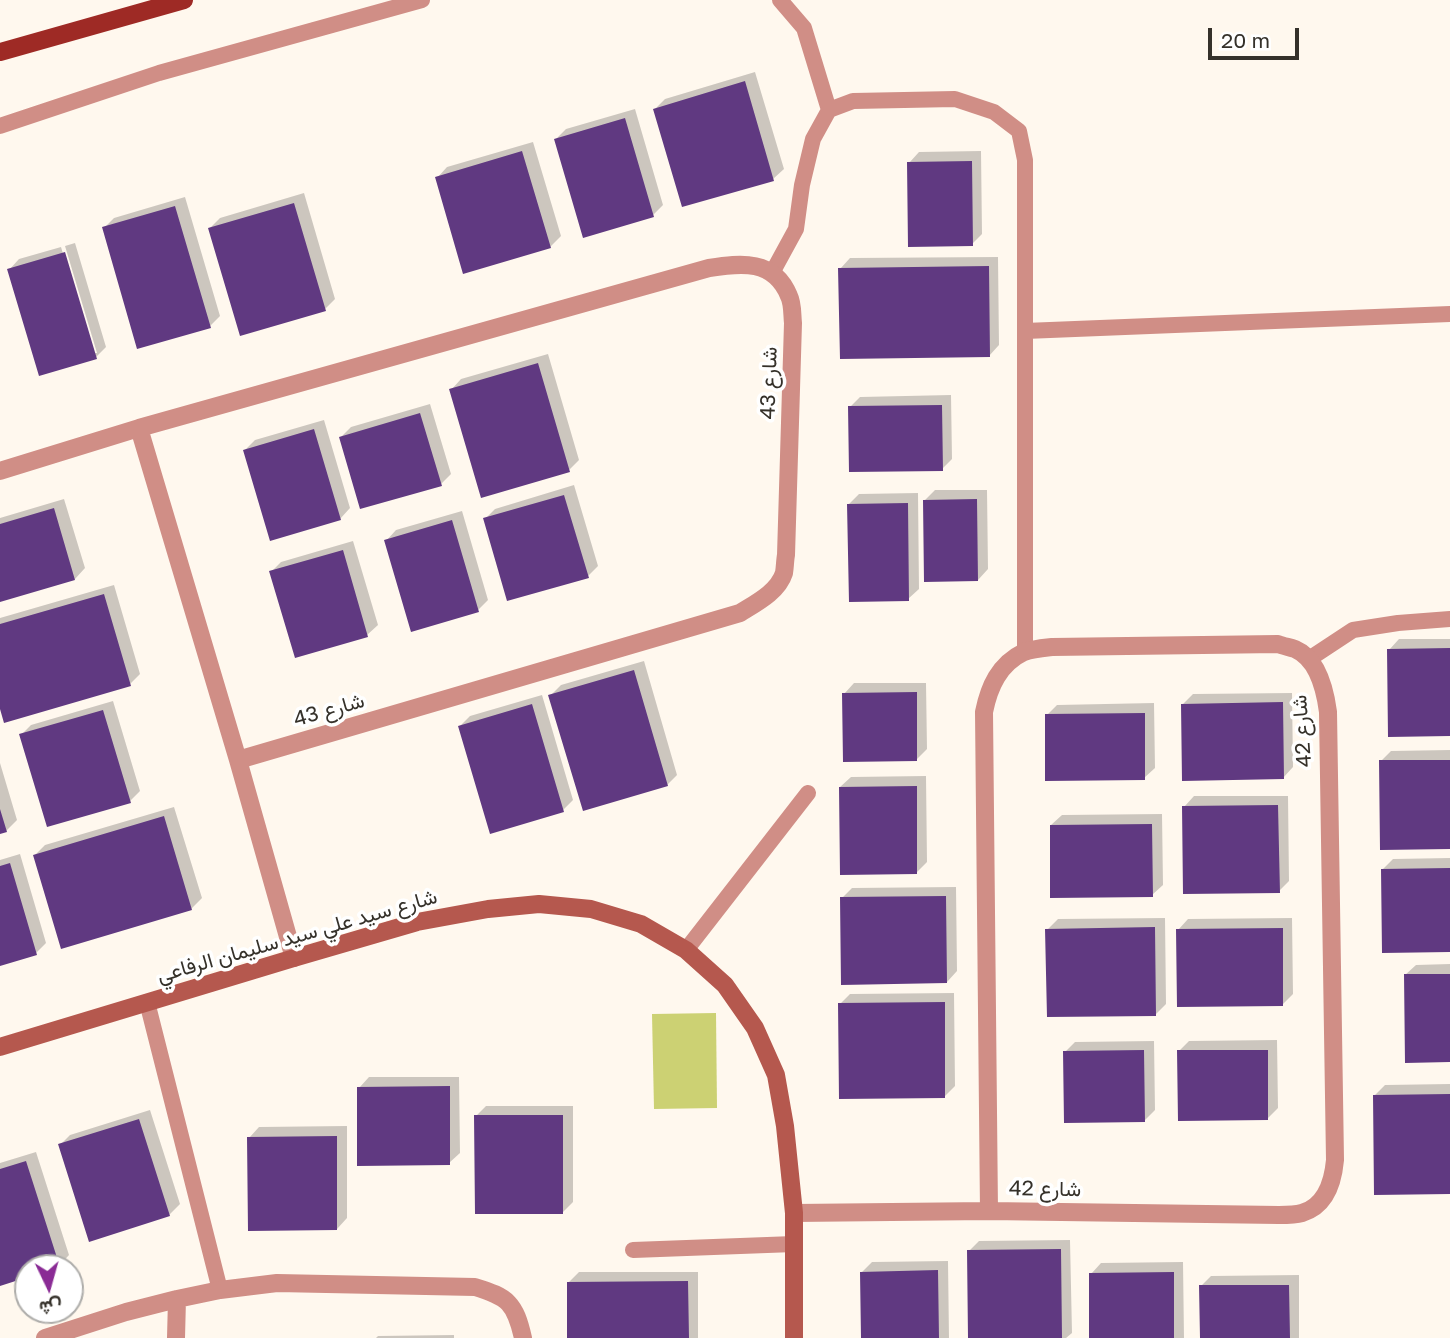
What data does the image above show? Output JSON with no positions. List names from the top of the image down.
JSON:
{
  "streets": {
    "street": ["شارع 43", "شارع 42", "شارع سيد علي سيد سليمان الرفاعي"]
  },
  "crossings": [
    ["شارع 42", "شارع سيد علي سيد سليمان الرفاعي"]
  ],
  "scale_bar": "20 m",
  "north": "bottom"
}
